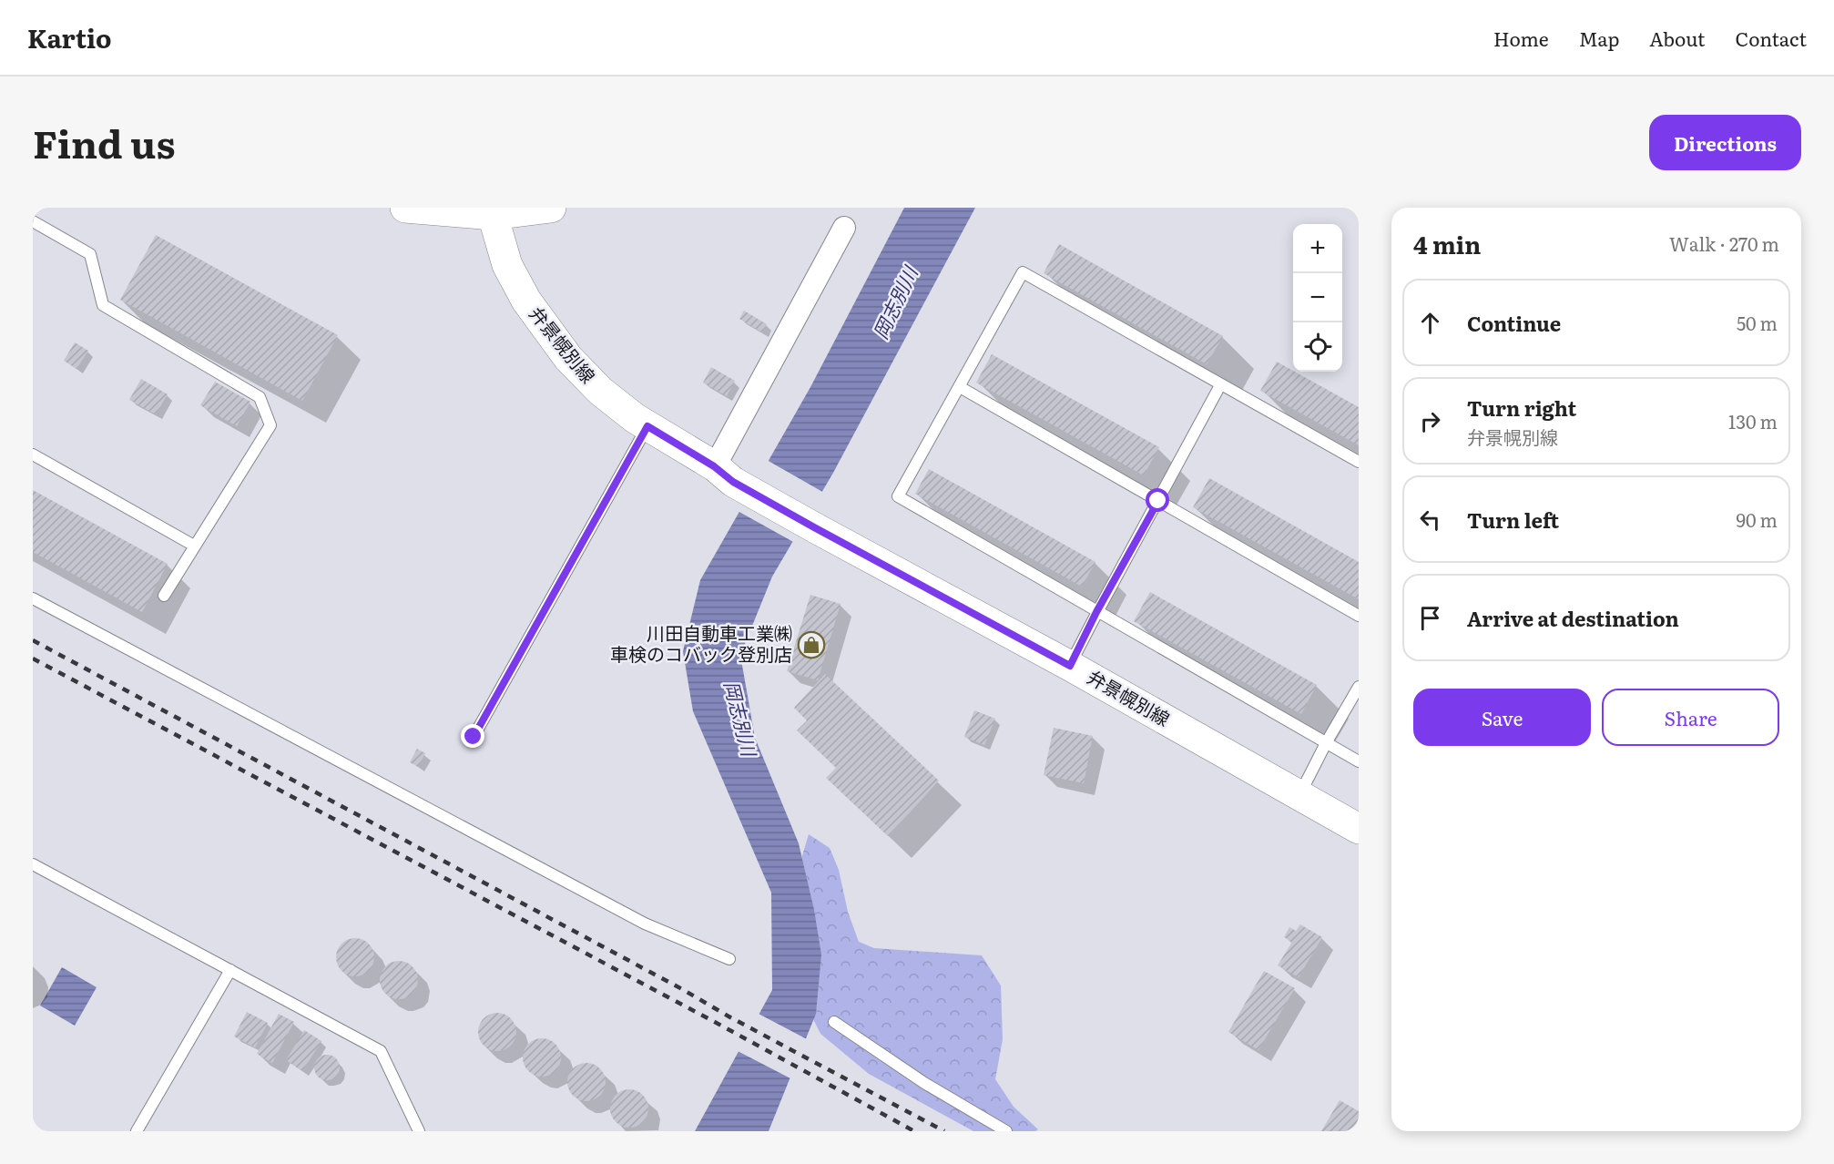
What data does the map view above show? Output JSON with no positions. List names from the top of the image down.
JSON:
{
  "streets": {
    "main road": ["弁景幌別線"]
  },
  "water": ["岡志別川"],
  "places": {
    "shop": ["川田自動車工業㈱ 車検のコバック登別店"]
  },
  "page": {
    "header": "Kartio",
    "nav": [
      "Home",
      "Map",
      "About",
      "Contact"
    ],
    "title": "Find us",
    "buttons": [
      "Directions",
      ["Save", "Share"]
    ],
    "heading": ["4 min", "Walk · 270 m"],
    "map_buttons": ["+", "−"],
    "list": [
      ["Continue", "50 m"],
      ["Turn right", "弁景幌別線", "130 m"],
      ["Turn left", "90 m"],
      "Arrive at destination"
    ]
  }
}
